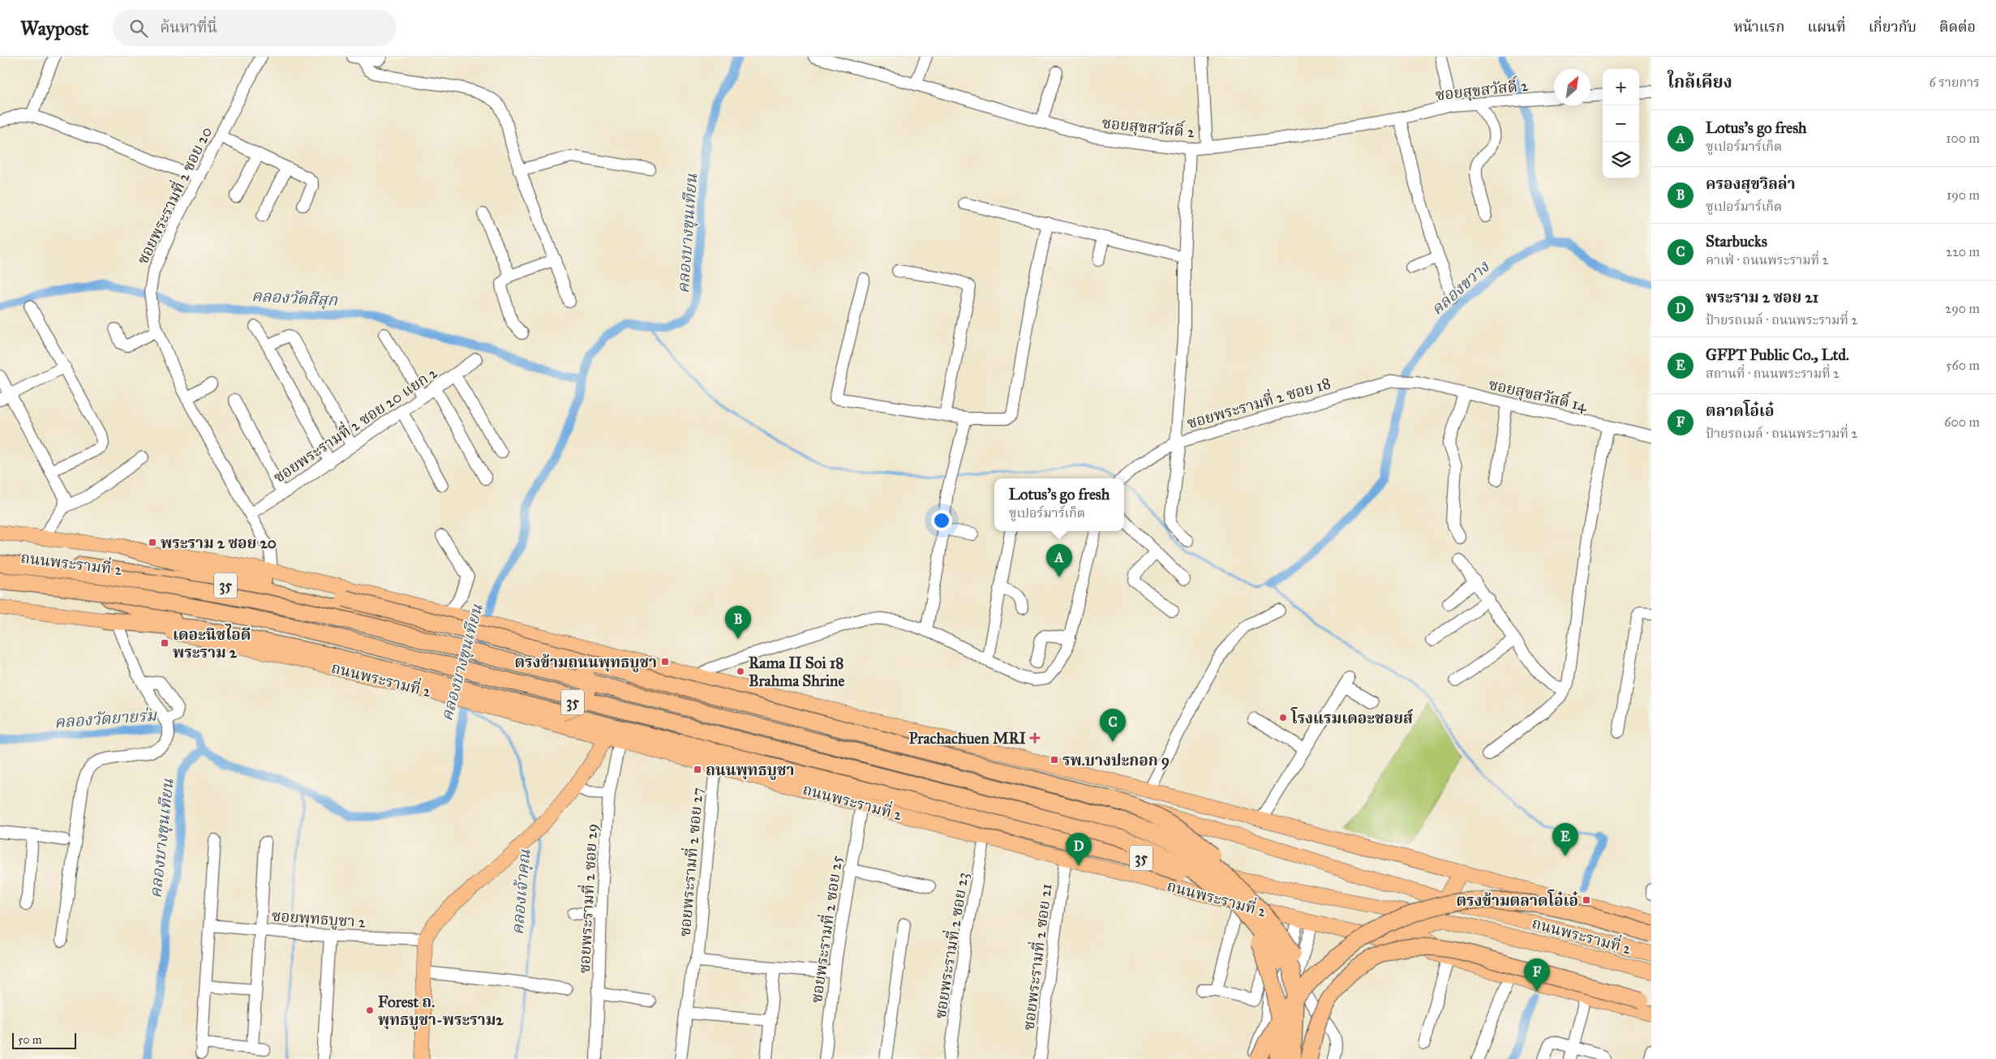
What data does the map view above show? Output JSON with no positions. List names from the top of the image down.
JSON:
{
  "streets": {
    "highway": ["ถนนพระรามที่ 2", "35"],
    "street": [
      "ซอยสุขสวัสดิ์ 2",
      "ซอยพระรามที่ 2 ซอย 20",
      "ซอยสุขสวัสดิ์ 14",
      "ซอยพระรามที่ 2 ซอย 18",
      "ซอยพระรามที่ 2 ซอย 20 แยก 2",
      "ซอยพระรามที่ 2 ซอย 27",
      "ซอยพระรามที่ 2 ซอย 29",
      "ซอยพุทธบูชา 2",
      "ซอยพระรามที่ 2 ซอย 25",
      "ซอยพระรามที่ 2 ซอย 23",
      "ซอยพระรามที่ 2 ซอย 21"
    ]
  },
  "crossings": [
    ["ซอยพระรามที่ 2 ซอย 20", "ซอยพระรามที่ 2 ซอย 20 แยก 2"],
    ["ซอยพระรามที่ 2 ซอย 20", "ถนนพระรามที่ 2"],
    ["ซอยสุขสวัสดิ์ 14", "ซอยพระรามที่ 2 ซอย 18"],
    ["ถนนพระรามที่ 2", "ซอยพระรามที่ 2 ซอย 27"],
    ["ถนนพระรามที่ 2", "ซอยพระรามที่ 2 ซอย 29"],
    ["ถนนพระรามที่ 2", "ซอยพระรามที่ 2 ซอย 25"],
    ["ถนนพระรามที่ 2", "ซอยพระรามที่ 2 ซอย 23"],
    ["ถนนพระรามที่ 2", "ซอยพระรามที่ 2 ซอย 21"]
  ],
  "water": [
    "คลองบางขุนเทียน",
    "คลองขวาง",
    "คลองวัดสีสุก",
    "คลองวัดยายร่ม",
    "คลองเจ้าคุณ"
  ],
  "places": {
    "transit": [
      "พระราม 2 ซอย 20",
      "เดอะนิชไอดี พระราม 2",
      "ตรงข้ามถนนพุทธบูชา",
      "รพ.บางปะกอก 9",
      "ถนนพุทธบูชา",
      "ตรงข้ามตลาดโอ๋เอ๋"
    ],
    "other": ["Rama II Soi 18 Brahma Shrine", "โรงแรมเดอะชอยส์", "Forest ถ. พุทธบูชา-พระราม2"],
    "health": ["Prachachuen MRI"]
  },
  "scale_bar": "50 m",
  "north": "top right",
  "page": {
    "header": "Waypost",
    "search": "ค้นหาที่นี่",
    "nav": [
      "หน้าแรก",
      "แผนที่",
      "เกี่ยวกับ",
      "ติดต่อ"
    ],
    "heading": ["ใกล้เคียง", "6 รายการ"],
    "map_buttons": ["+", "−"],
    "list": [
      {
        "mark": "A",
        "name": "Lotus's go fresh",
        "note": "ซูเปอร์มาร์เก็ต",
        "value": "100 m"
      },
      {
        "mark": "B",
        "name": "ครองสุขวิลล่า",
        "note": "ซูเปอร์มาร์เก็ต",
        "value": "190 m"
      },
      {
        "mark": "C",
        "name": "Starbucks",
        "note": "คาเฟ่ · ถนนพระรามที่ 2",
        "value": "220 m"
      },
      {
        "mark": "D",
        "name": "พระราม 2 ซอย 21",
        "note": "ป้ายรถเมล์ · ถนนพระรามที่ 2",
        "value": "290 m"
      },
      {
        "mark": "E",
        "name": "GFPT Public Co., Ltd.",
        "note": "สถานที่ · ถนนพระรามที่ 2",
        "value": "560 m"
      },
      {
        "mark": "F",
        "name": "ตลาดโอ๋เอ๋",
        "note": "ป้ายรถเมล์ · ถนนพระรามที่ 2",
        "value": "600 m"
      }
    ],
    "popup": ["Lotus's go fresh", "ซูเปอร์มาร์เก็ต"],
    "pins": [
      "A",
      "B",
      "C",
      "E",
      "D",
      "F"
    ],
    "scale": "50 m"
  }
}
